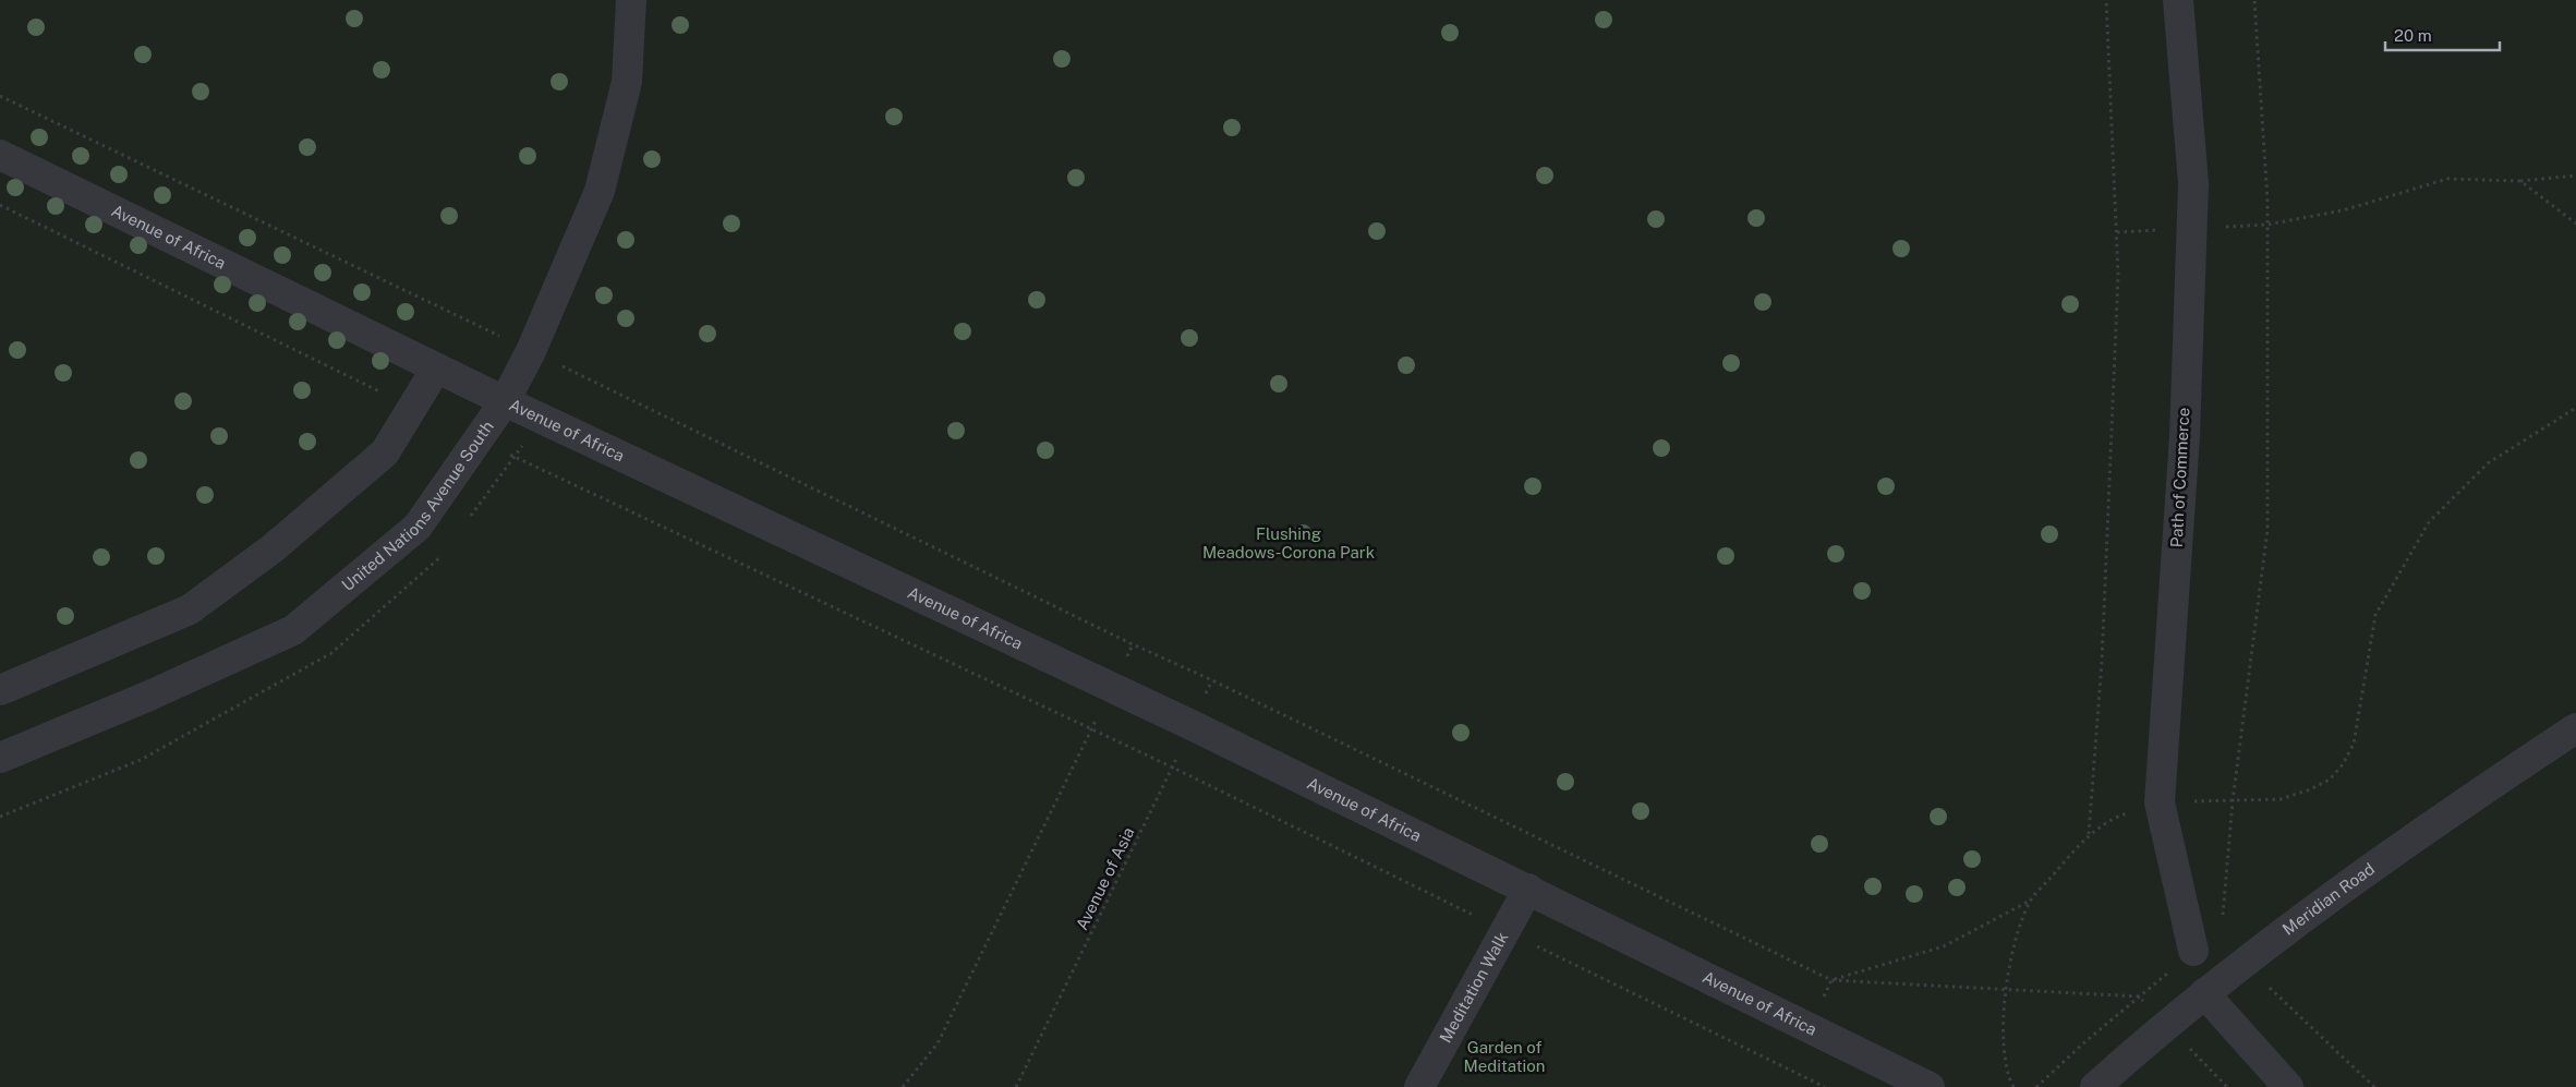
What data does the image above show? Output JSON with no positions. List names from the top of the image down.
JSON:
{
  "streets": {
    "street": [
      "Avenue of Africa",
      "Path of Commerce",
      "United Nations Avenue South",
      "Meridian Road",
      "Meditation Walk"
    ],
    "path": ["Avenue of Asia"]
  },
  "crossings": [
    ["Avenue of Africa", "United Nations Avenue South"],
    ["Avenue of Africa", "Avenue of Asia"],
    ["Avenue of Africa", "Meditation Walk"]
  ],
  "parks": ["Flushing Meadows-Corona Park", "Garden of Meditation"],
  "scale_bar": "20 m"
}
